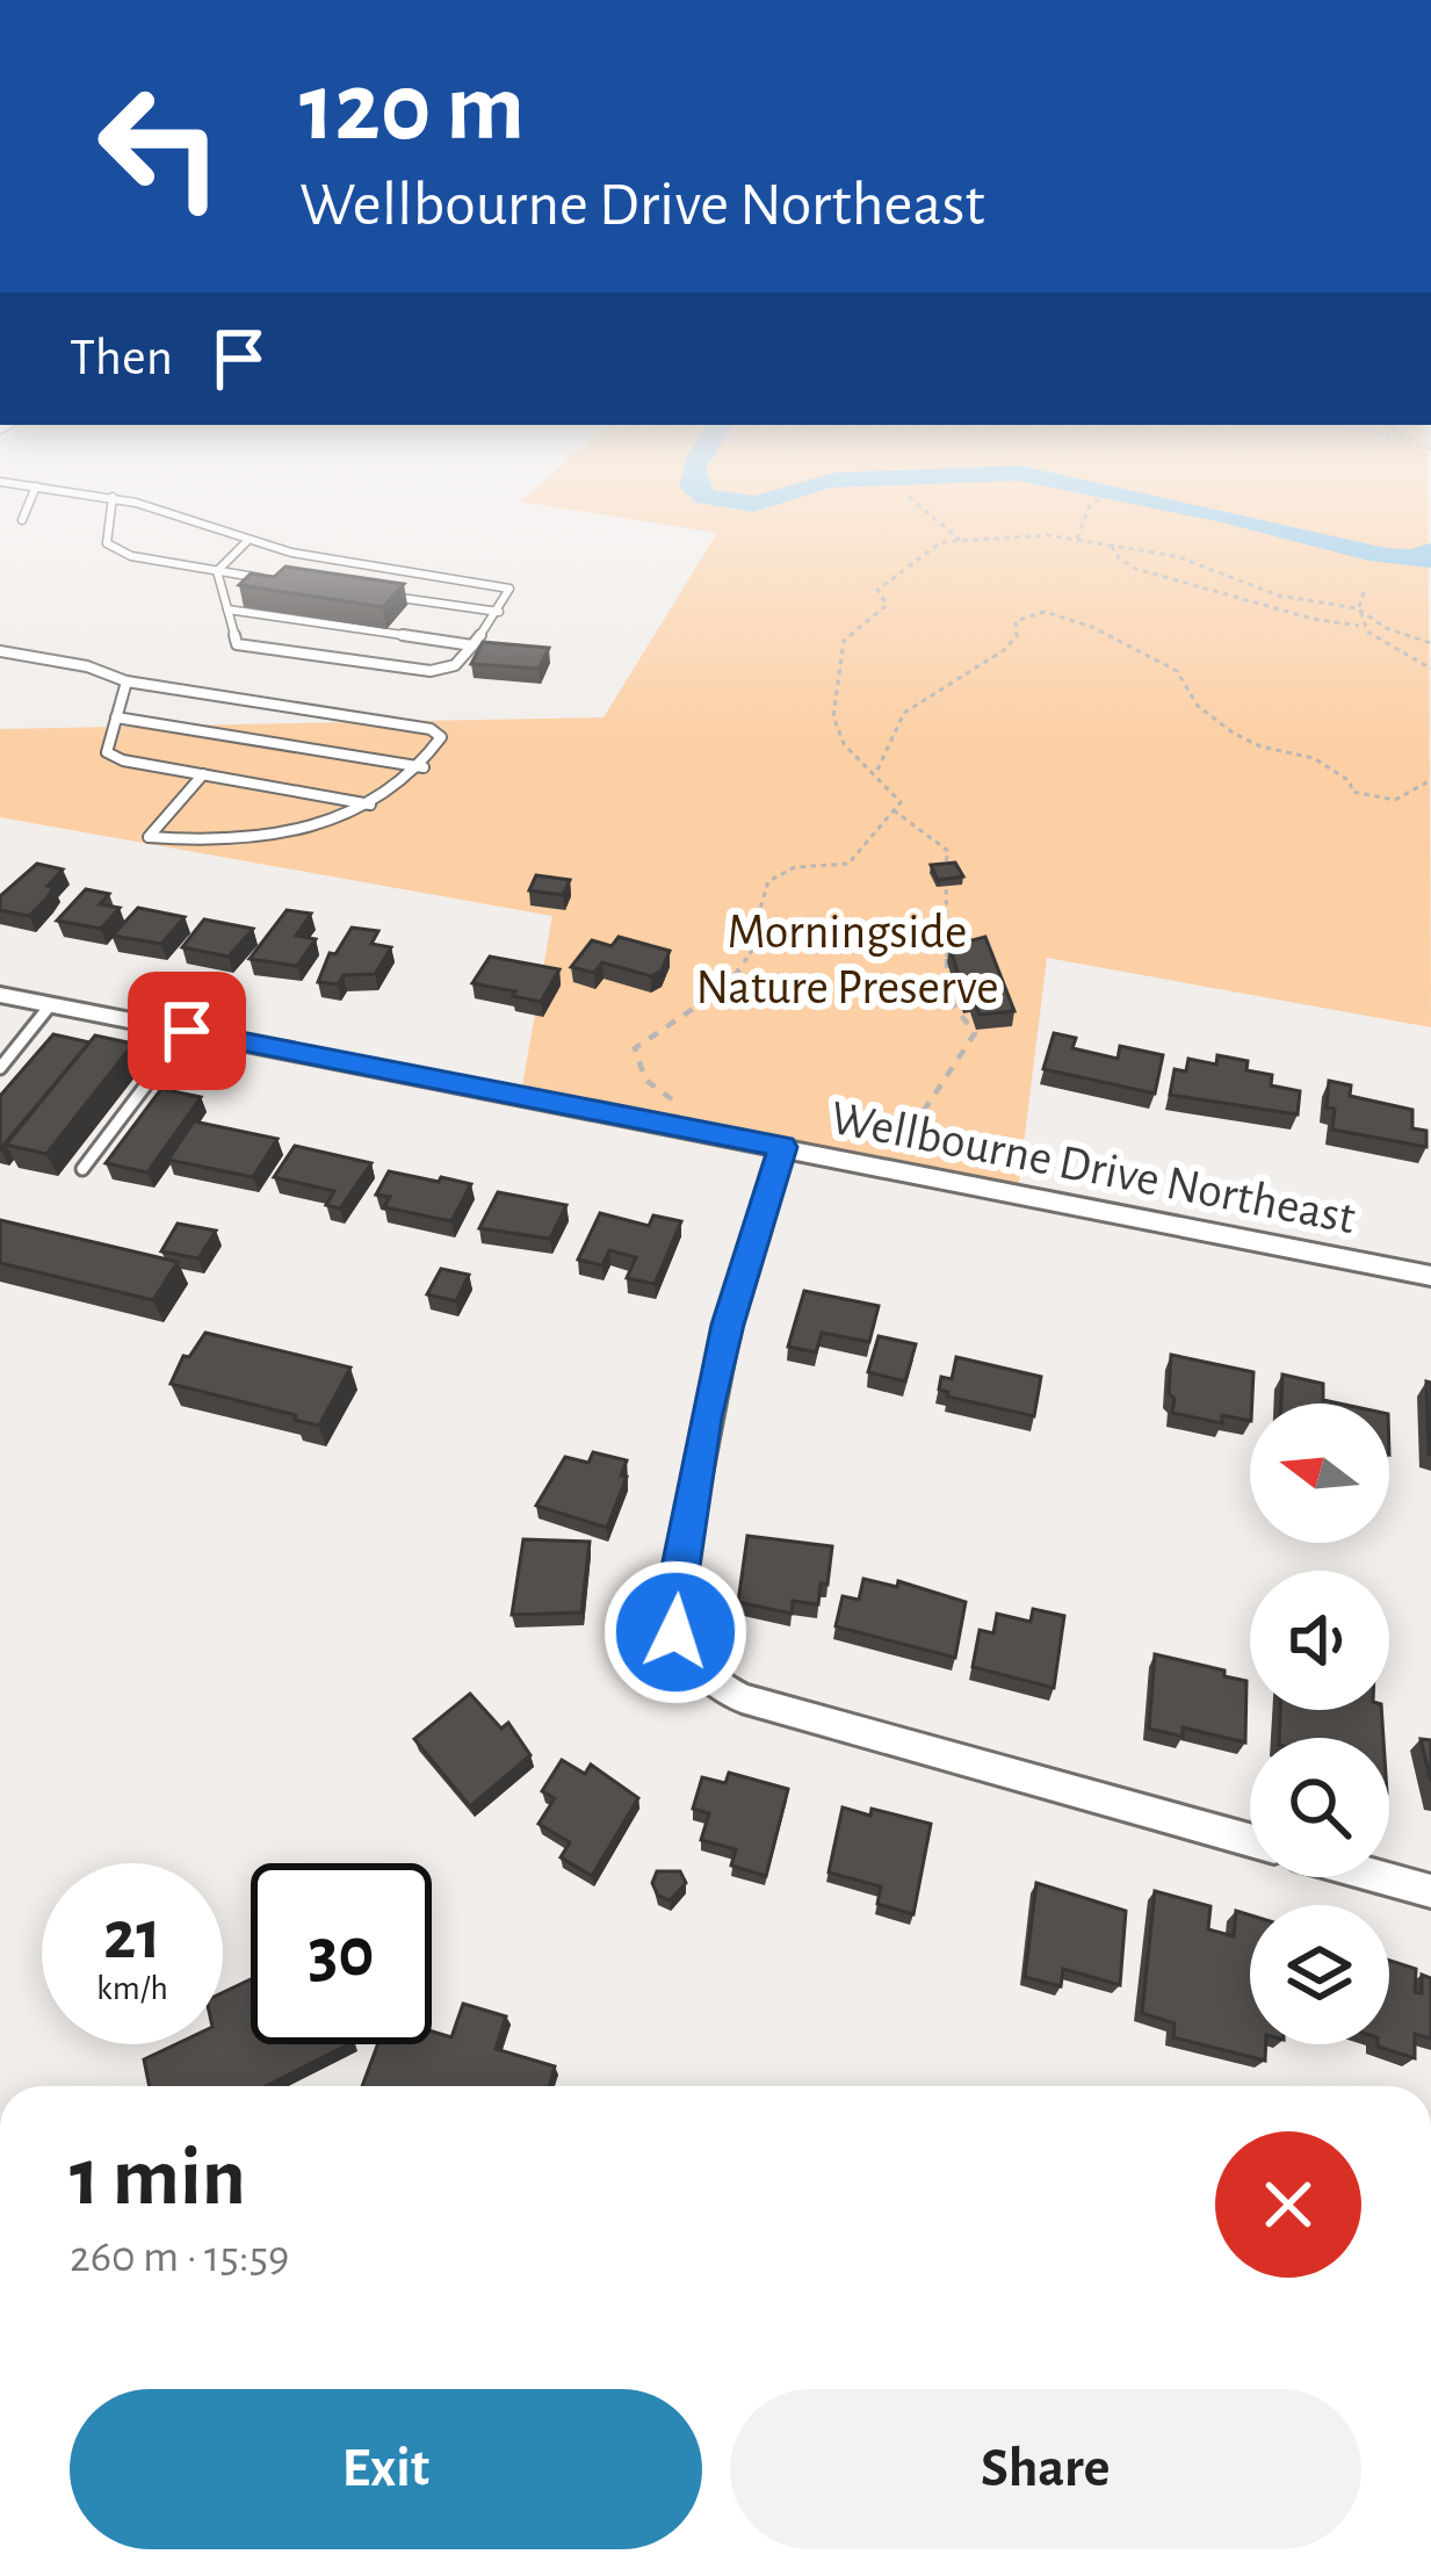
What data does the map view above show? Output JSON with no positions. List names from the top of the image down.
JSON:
{
  "streets": {
    "street": ["Wellbourne Drive Northeast"]
  },
  "parks": ["Morningside Nature Preserve"],
  "north": "left",
  "page": {
    "turn": ["120 m", "Wellbourne Drive Northeast"],
    "then": "Then",
    "speed": "21 km/h",
    "limit": "30",
    "heading": ["1 min", "260 m · 15:59"],
    "buttons": ["Exit", "Share"]
  }
}
